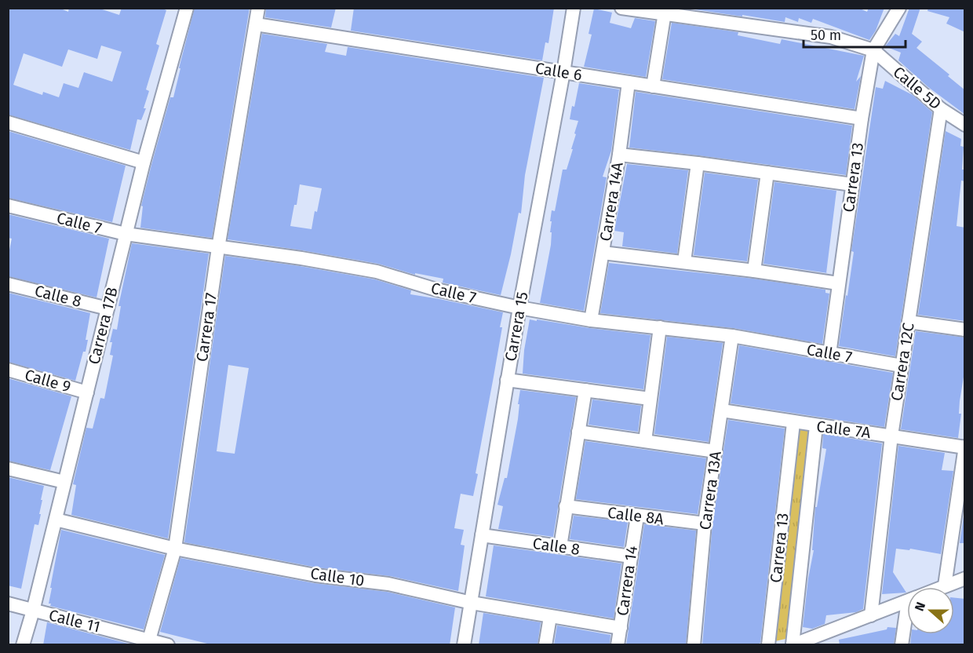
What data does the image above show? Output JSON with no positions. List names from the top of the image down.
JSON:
{
  "streets": {
    "street": [
      "Calle 6",
      "Calle 5D",
      "Carrera 13",
      "Carrera 14A",
      "Calle 7",
      "Calle 8",
      "Carrera 17B",
      "Carrera 15",
      "Carrera 17",
      "Carrera 12C",
      "Calle 9",
      "Calle 7A",
      "Carrera 13A",
      "Calle 8A",
      "Calle 10",
      "Carrera 14",
      "Calle 11"
    ]
  },
  "crossings": [
    ["Calle 6", "Carrera 13"],
    ["Calle 6", "Carrera 14A"],
    ["Calle 6", "Carrera 15"],
    ["Calle 6", "Carrera 17"],
    ["Calle 5D", "Carrera 13"],
    ["Calle 5D", "Carrera 12C"],
    ["Carrera 13", "Calle 7"],
    ["Carrera 13", "Calle 7A"],
    ["Carrera 14A", "Calle 7"],
    ["Calle 7", "Carrera 17B"],
    ["Calle 7", "Carrera 15"],
    ["Calle 7", "Carrera 17"],
    ["Calle 7", "Carrera 12C"],
    ["Calle 7", "Carrera 13A"],
    ["Calle 8", "Carrera 17B"],
    ["Calle 8", "Carrera 15"],
    ["Calle 8", "Carrera 14"],
    ["Carrera 17B", "Calle 9"],
    ["Carrera 17B", "Calle 10"],
    ["Carrera 17B", "Calle 11"],
    ["Carrera 15", "Calle 10"],
    ["Carrera 17", "Calle 10"],
    ["Carrera 17", "Calle 11"],
    ["Carrera 12C", "Calle 7A"],
    ["Calle 7A", "Carrera 13A"],
    ["Carrera 13A", "Calle 8A"],
    ["Calle 8A", "Carrera 14"],
    ["Calle 10", "Carrera 14"]
  ],
  "scale_bar": "50 m",
  "north": "left"
}
